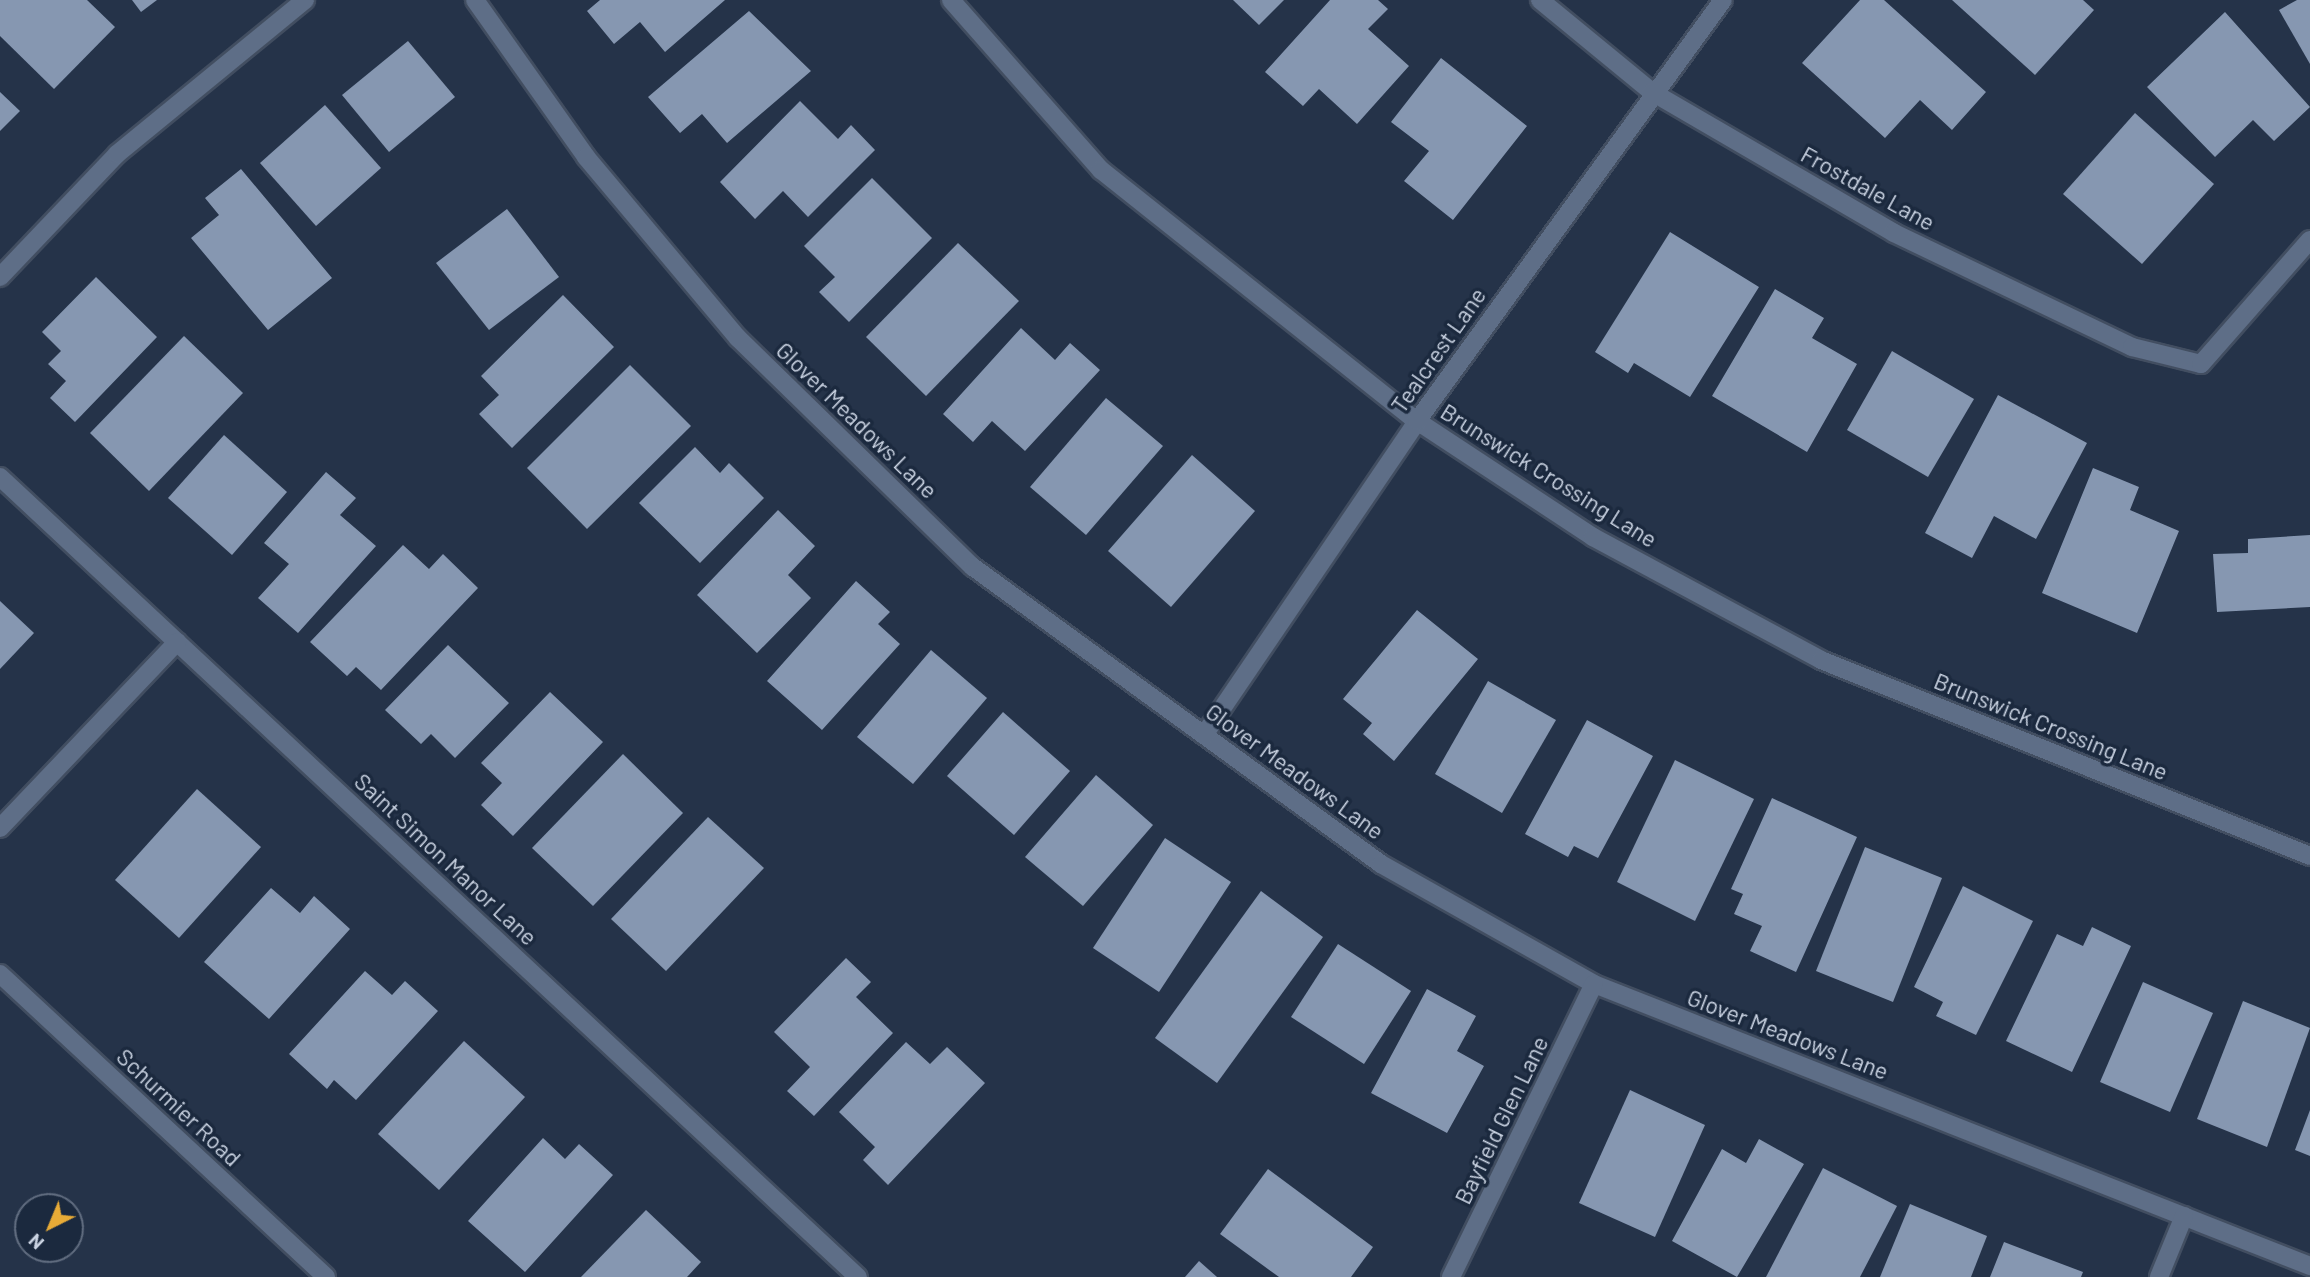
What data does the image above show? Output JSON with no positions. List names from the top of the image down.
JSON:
{
  "streets": {
    "street": [
      "Frostdale Lane",
      "Tealcrest Lane",
      "Glover Meadows Lane",
      "Brunswick Crossing Lane",
      "Saint Simon Manor Lane",
      "Schurmier Road",
      "Bayfield Glen Lane"
    ]
  },
  "crossings": [
    ["Frostdale Lane", "Tealcrest Lane"],
    ["Tealcrest Lane", "Glover Meadows Lane"],
    ["Tealcrest Lane", "Brunswick Crossing Lane"],
    ["Glover Meadows Lane", "Bayfield Glen Lane"]
  ],
  "north": "bottom left"
}
